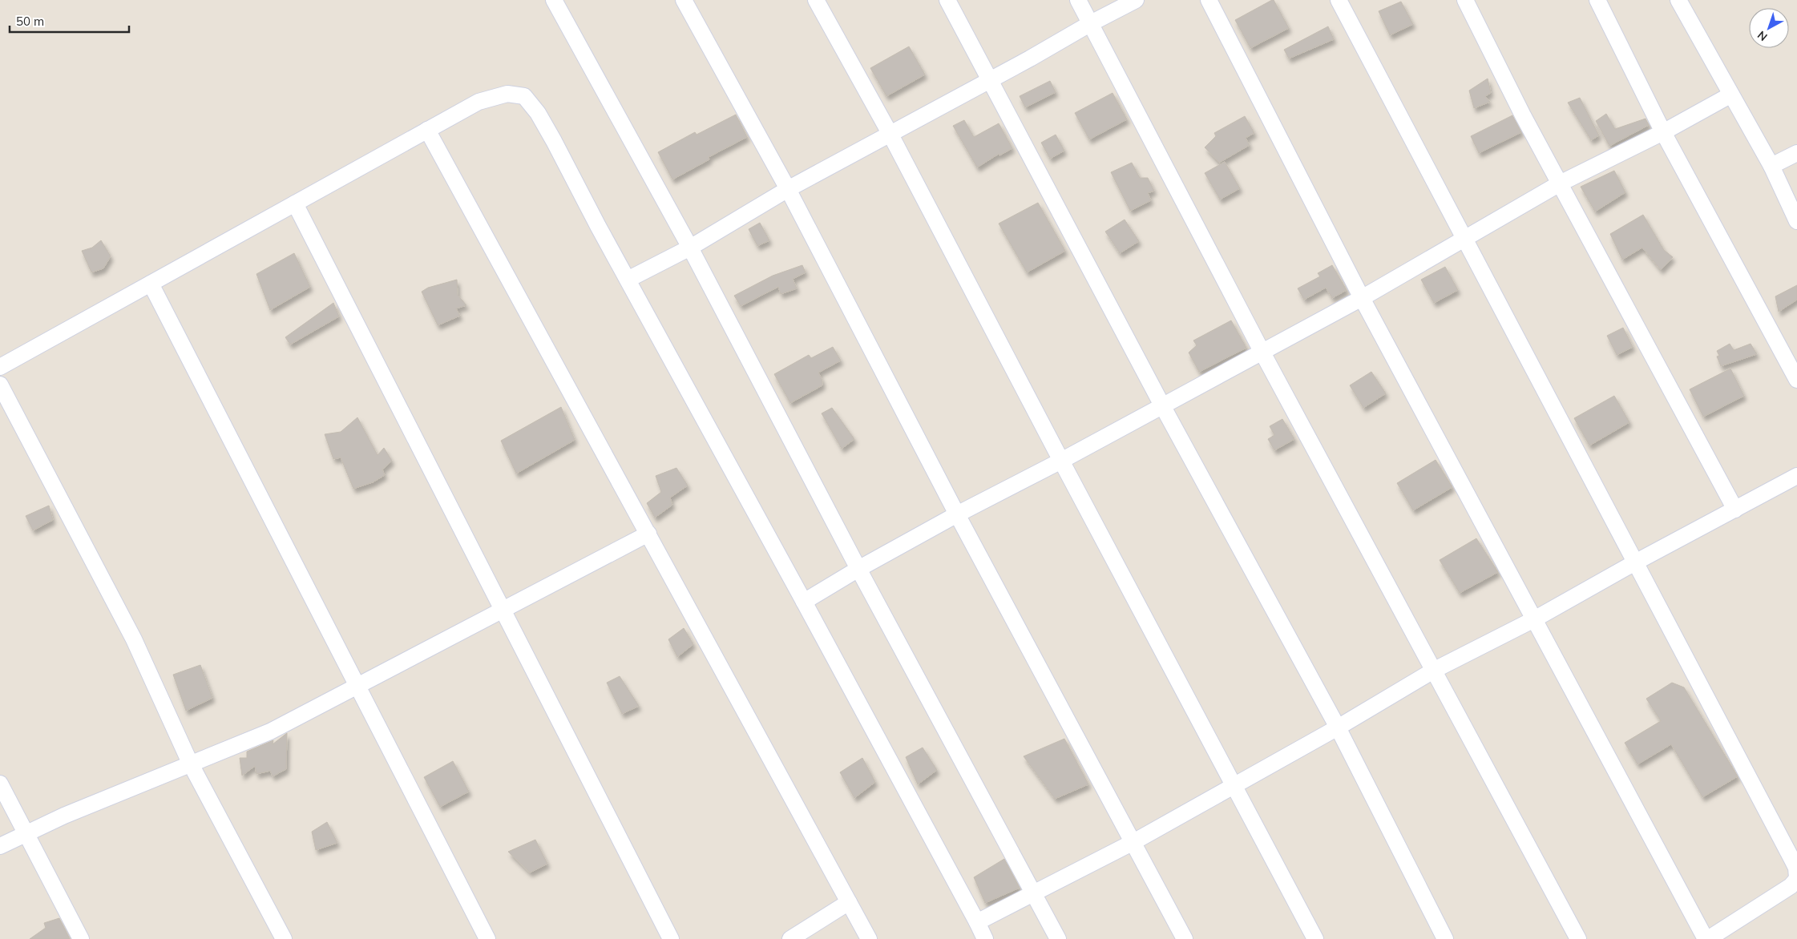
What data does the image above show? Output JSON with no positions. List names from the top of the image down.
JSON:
{
  "scale_bar": "50 m",
  "north": "bottom left"
}
